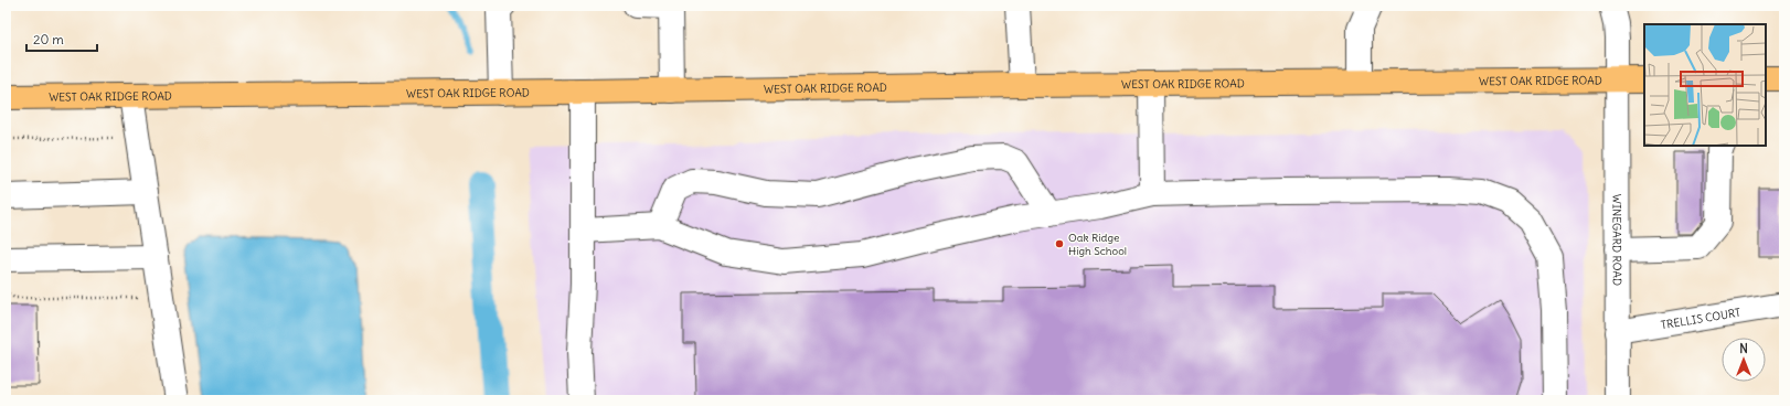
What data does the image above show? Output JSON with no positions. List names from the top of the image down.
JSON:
{
  "streets": {
    "main road": ["WEST OAK RIDGE ROAD"],
    "street": ["WINEGARD ROAD", "TRELLIS COURT"]
  },
  "crossings": [
    ["WEST OAK RIDGE ROAD", "WINEGARD ROAD"],
    ["WINEGARD ROAD", "TRELLIS COURT"]
  ],
  "places": ["Oak Ridge High School"],
  "scale_bar": "20 m",
  "north": "top"
}
